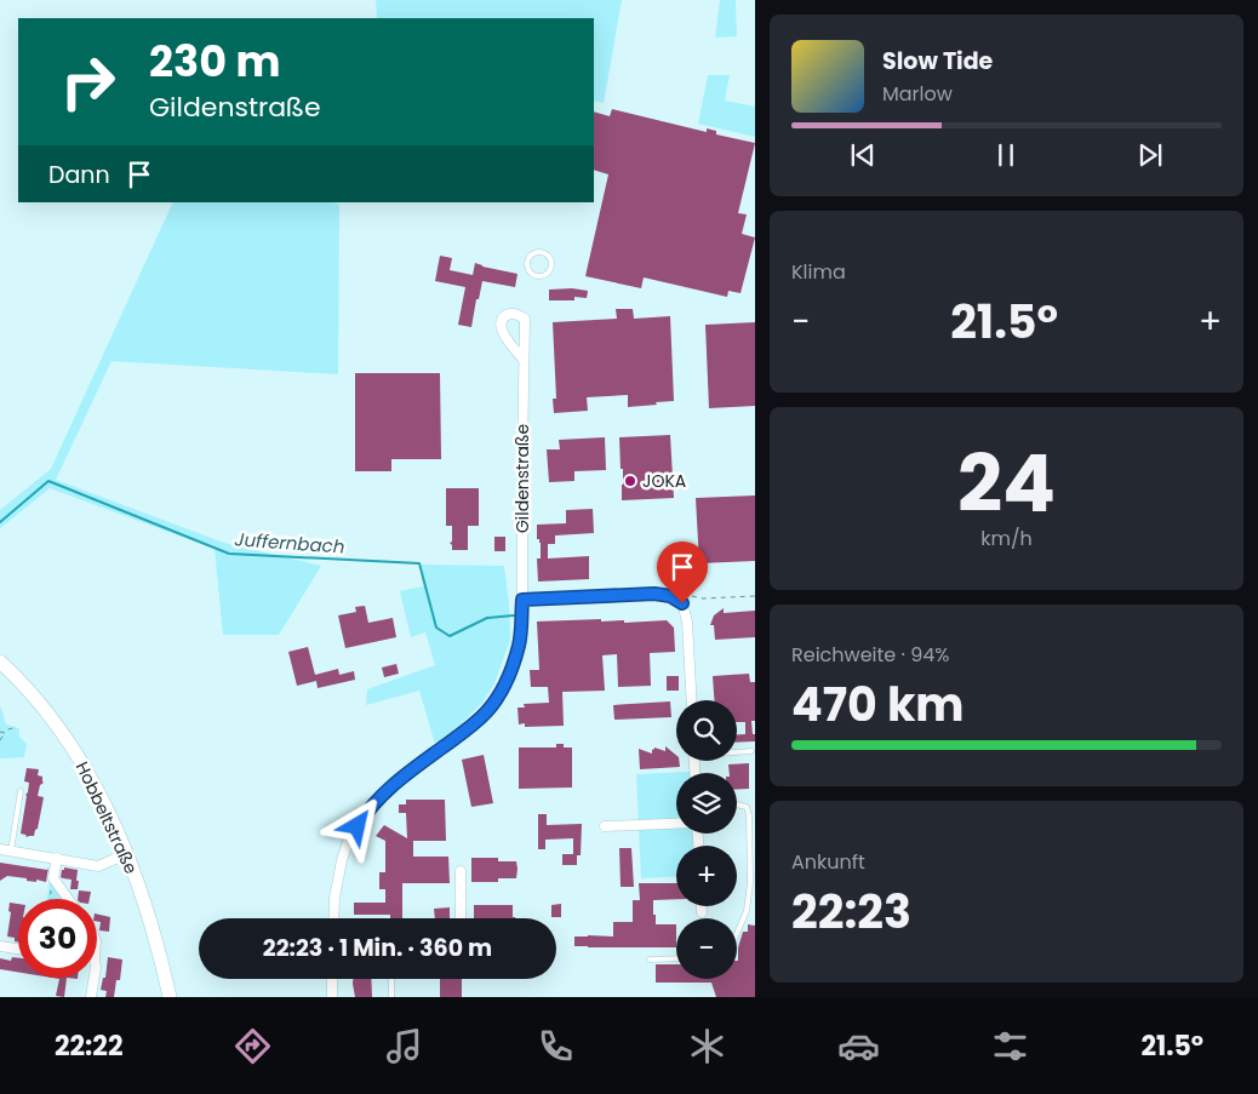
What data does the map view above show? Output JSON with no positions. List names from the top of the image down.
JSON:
{
  "streets": {
    "street": ["Gildenstraße", "Hobbeltstraße"]
  },
  "water": ["Juffernbach"],
  "places": ["JOKA"],
  "page": {
    "turn": ["230 m", "Gildenstraße"],
    "song": ["Slow Tide", "Marlow"],
    "then": "Dann",
    "tile": [
      "Klima",
      ["24", "km/h"],
      ["Reichweite · 94%", "470 km"],
      ["Ankunft", "22:23"]
    ],
    "heat": ["−", "21.5°", "+"],
    "map_buttons": ["+", "−"],
    "limit": "30",
    "trip": "22:23 · 1 Min. · 360 m",
    "tabs": ["22:22", "21.5°"]
  }
}
